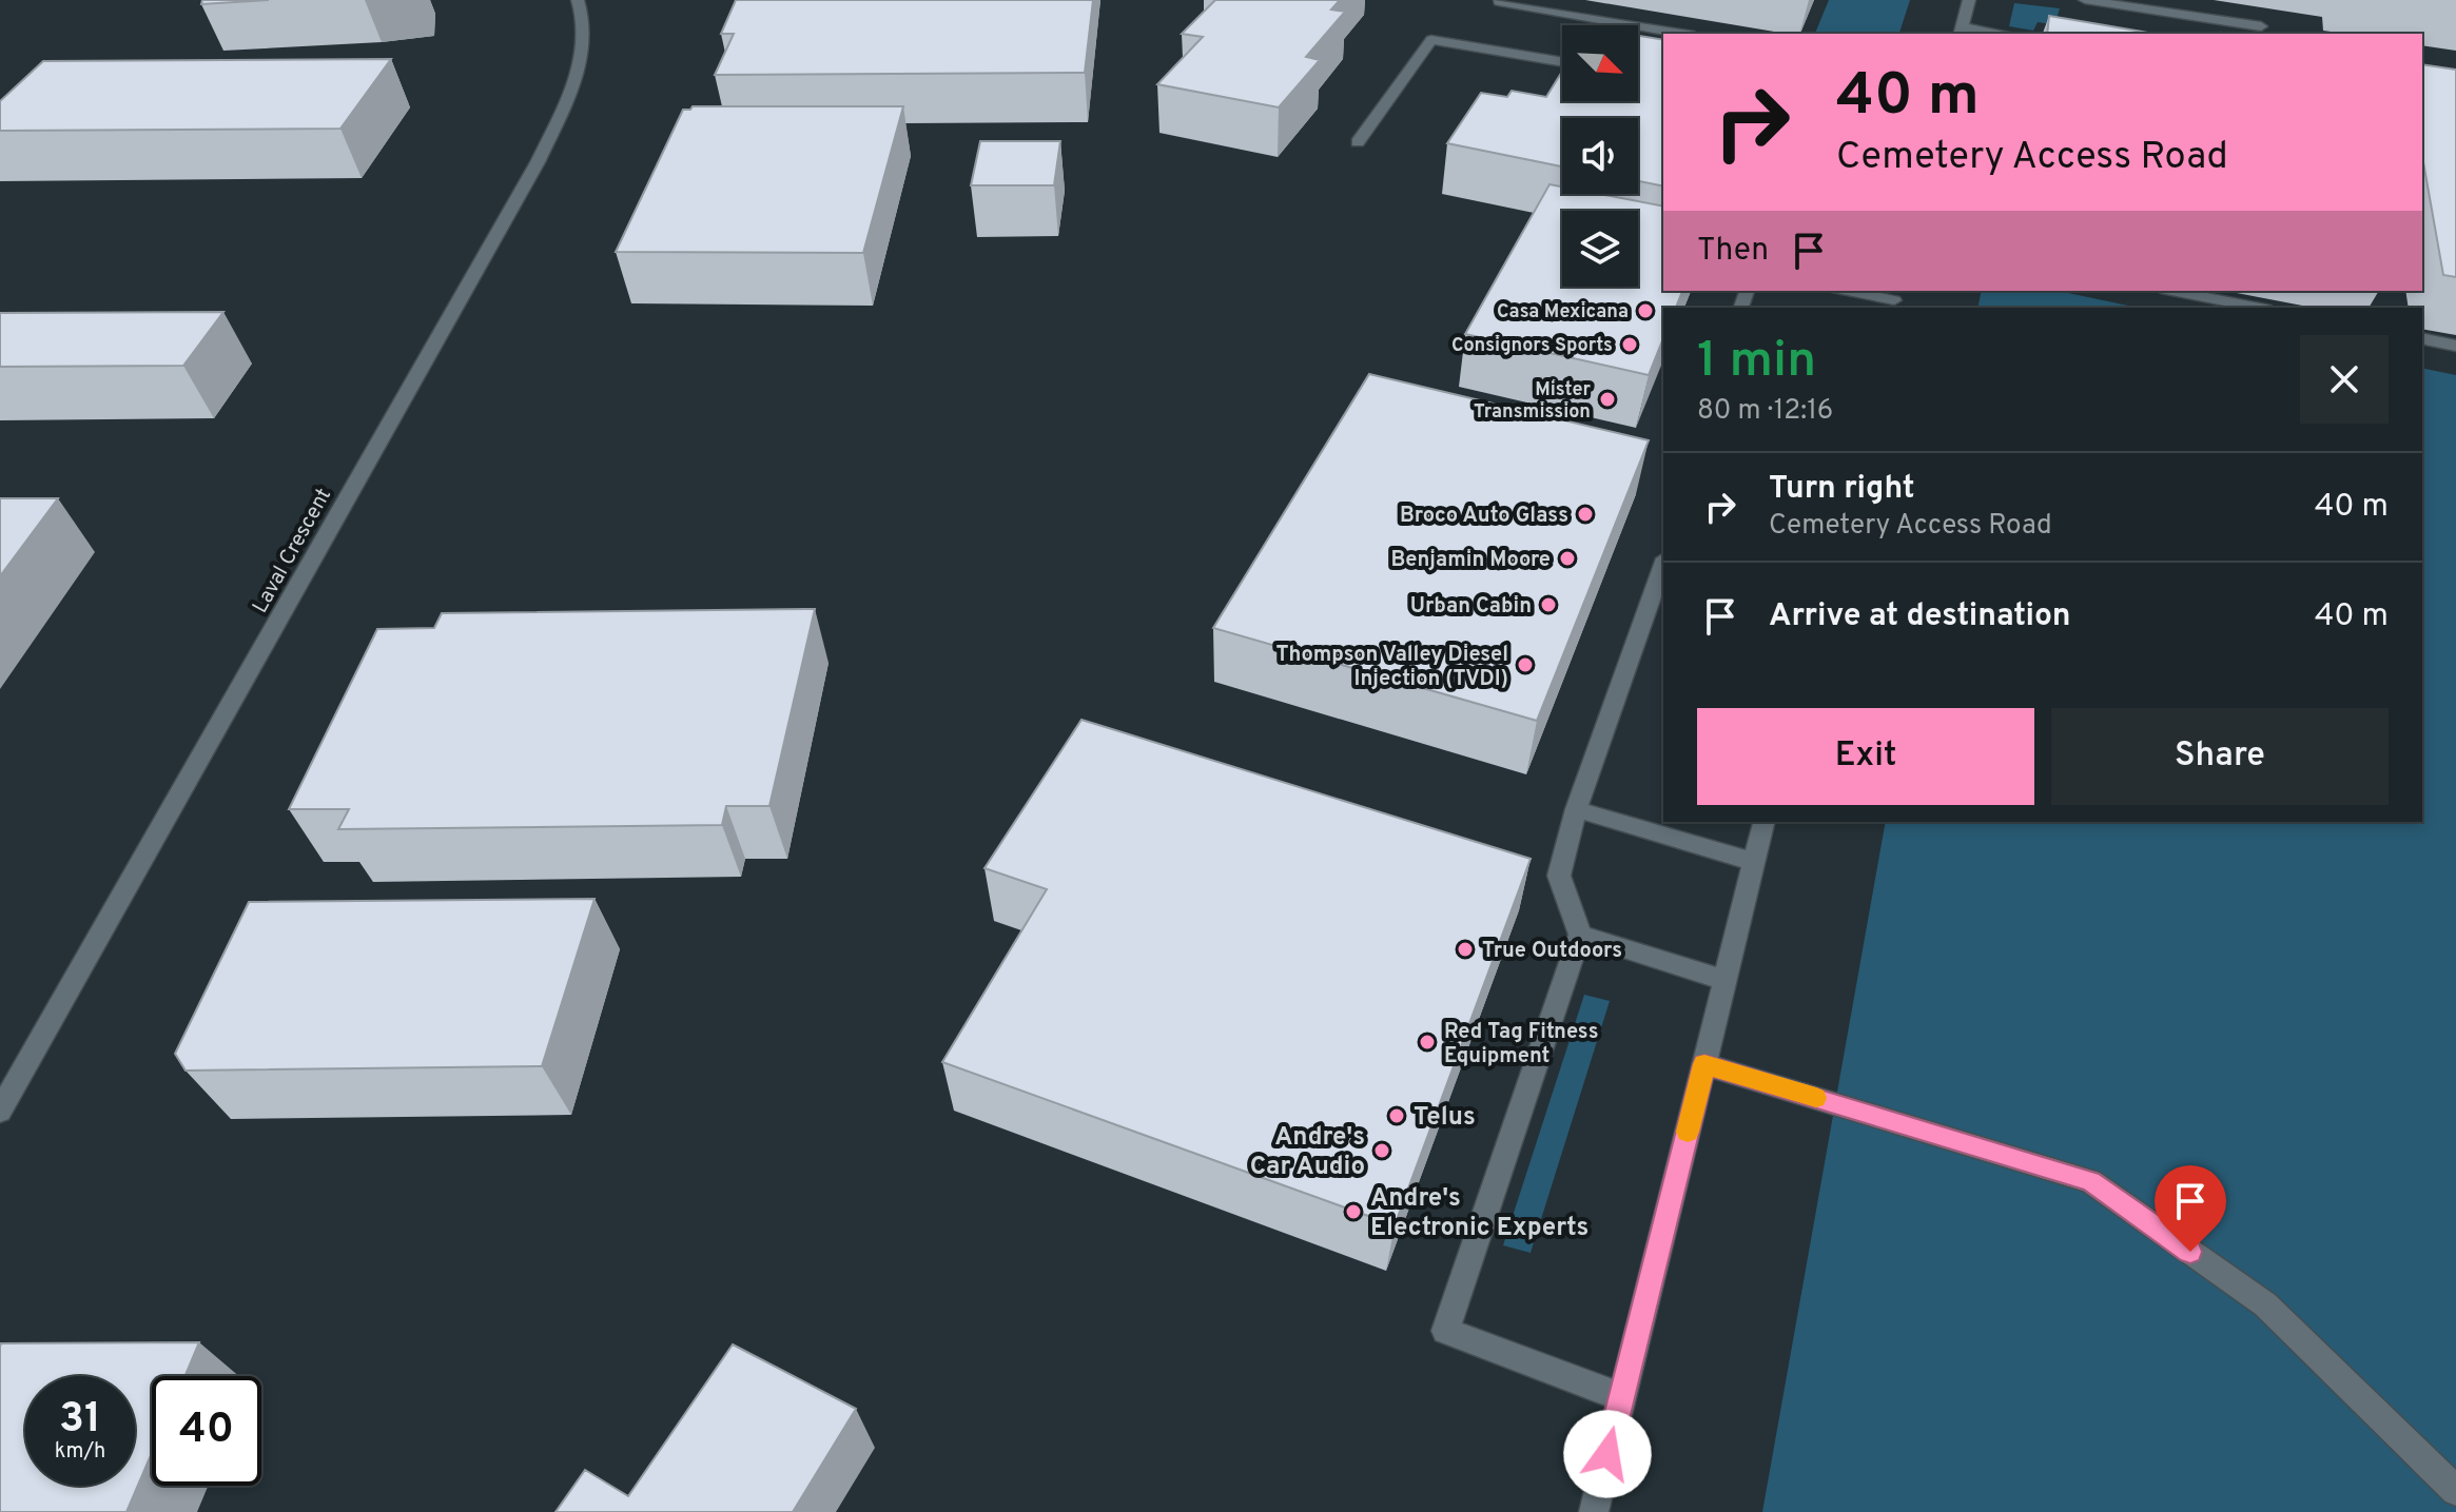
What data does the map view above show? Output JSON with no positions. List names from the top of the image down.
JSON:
{
  "streets": {
    "street": ["Laval Crescent"]
  },
  "places": [
    "Casa Mexicana",
    "Consignors Sports",
    "Mister Transmission",
    "Broco Auto Glass",
    "Benjamin Moore",
    "Urban Cabin",
    "Thompson Valley Diesel Injection (TVDI)",
    "True Outdoors",
    "Red Tag Fitness Equipment",
    "Telus",
    "Andre's Car Audio",
    "Andre's Electronic Experts"
  ],
  "north": "bottom right",
  "page": {
    "turn": ["40 m", "Cemetery Access Road"],
    "then": "Then",
    "heading": ["1 min", "80 m · 12:16"],
    "list": [
      {
        "name": "Turn right",
        "note": "Cemetery Access Road",
        "value": "40 m"
      },
      {
        "name": "Arrive at destination",
        "value": "40 m"
      }
    ],
    "buttons": ["Exit", "Share"],
    "speed": "31 km/h",
    "limit": "40"
  }
}
